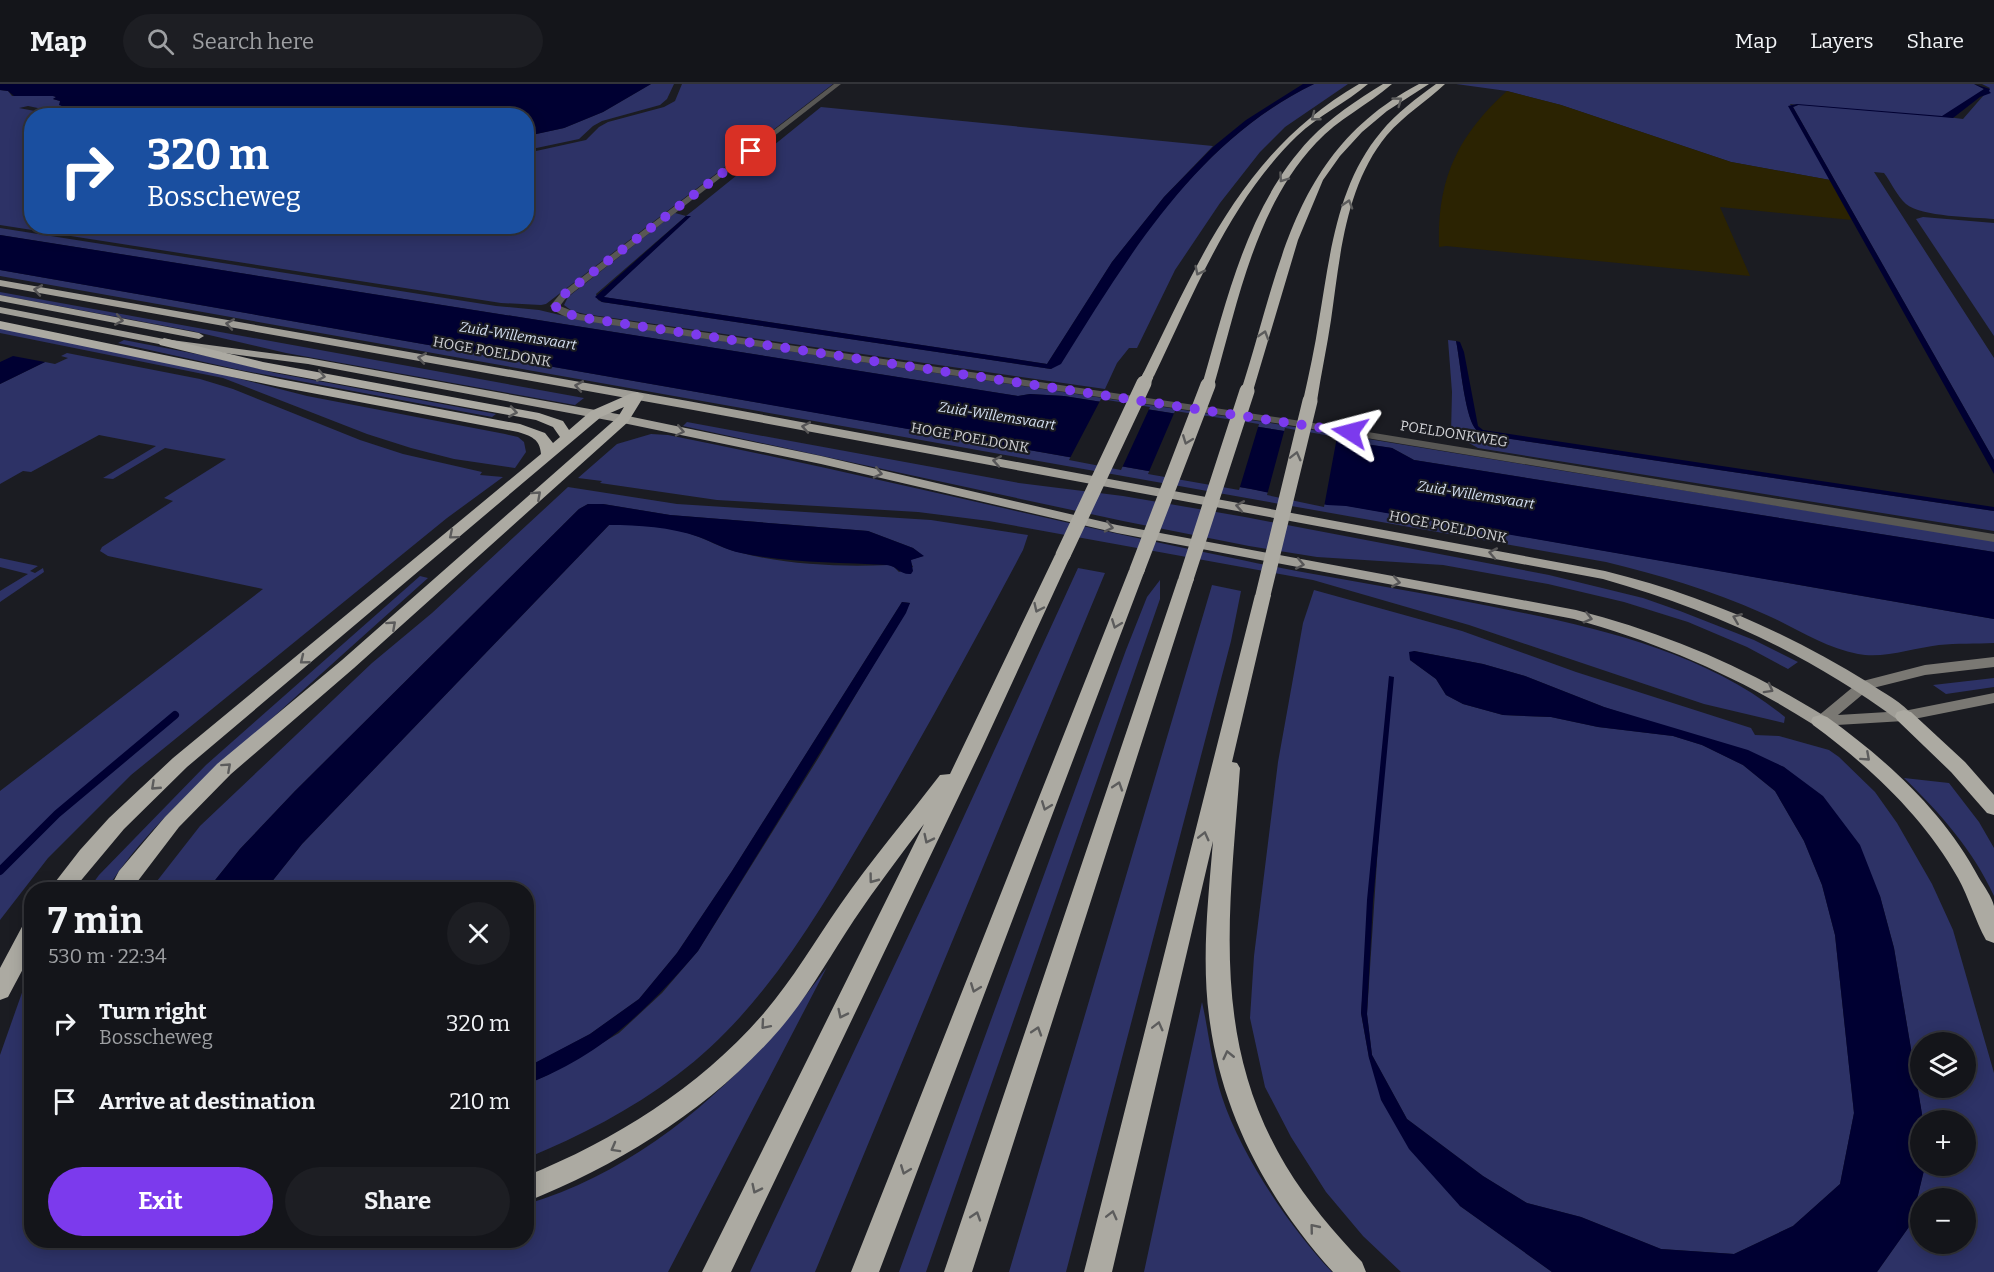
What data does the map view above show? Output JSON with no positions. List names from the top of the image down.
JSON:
{
  "streets": {
    "highway": ["HOGE POELDONK"],
    "street": ["POELDONKWEG"]
  },
  "water": ["Zuid-Willemsvaart"],
  "page": {
    "header": "Map",
    "search": "Search here",
    "nav": ["Map", "Layers", "Share"],
    "turn": ["320 m", "Bosscheweg"],
    "heading": ["7 min", "530 m · 22:34"],
    "list": [
      {
        "name": "Turn right",
        "note": "Bosscheweg",
        "value": "320 m"
      },
      {
        "name": "Arrive at destination",
        "value": "210 m"
      }
    ],
    "map_buttons": ["+", "−"],
    "buttons": ["Exit", "Share"]
  }
}
